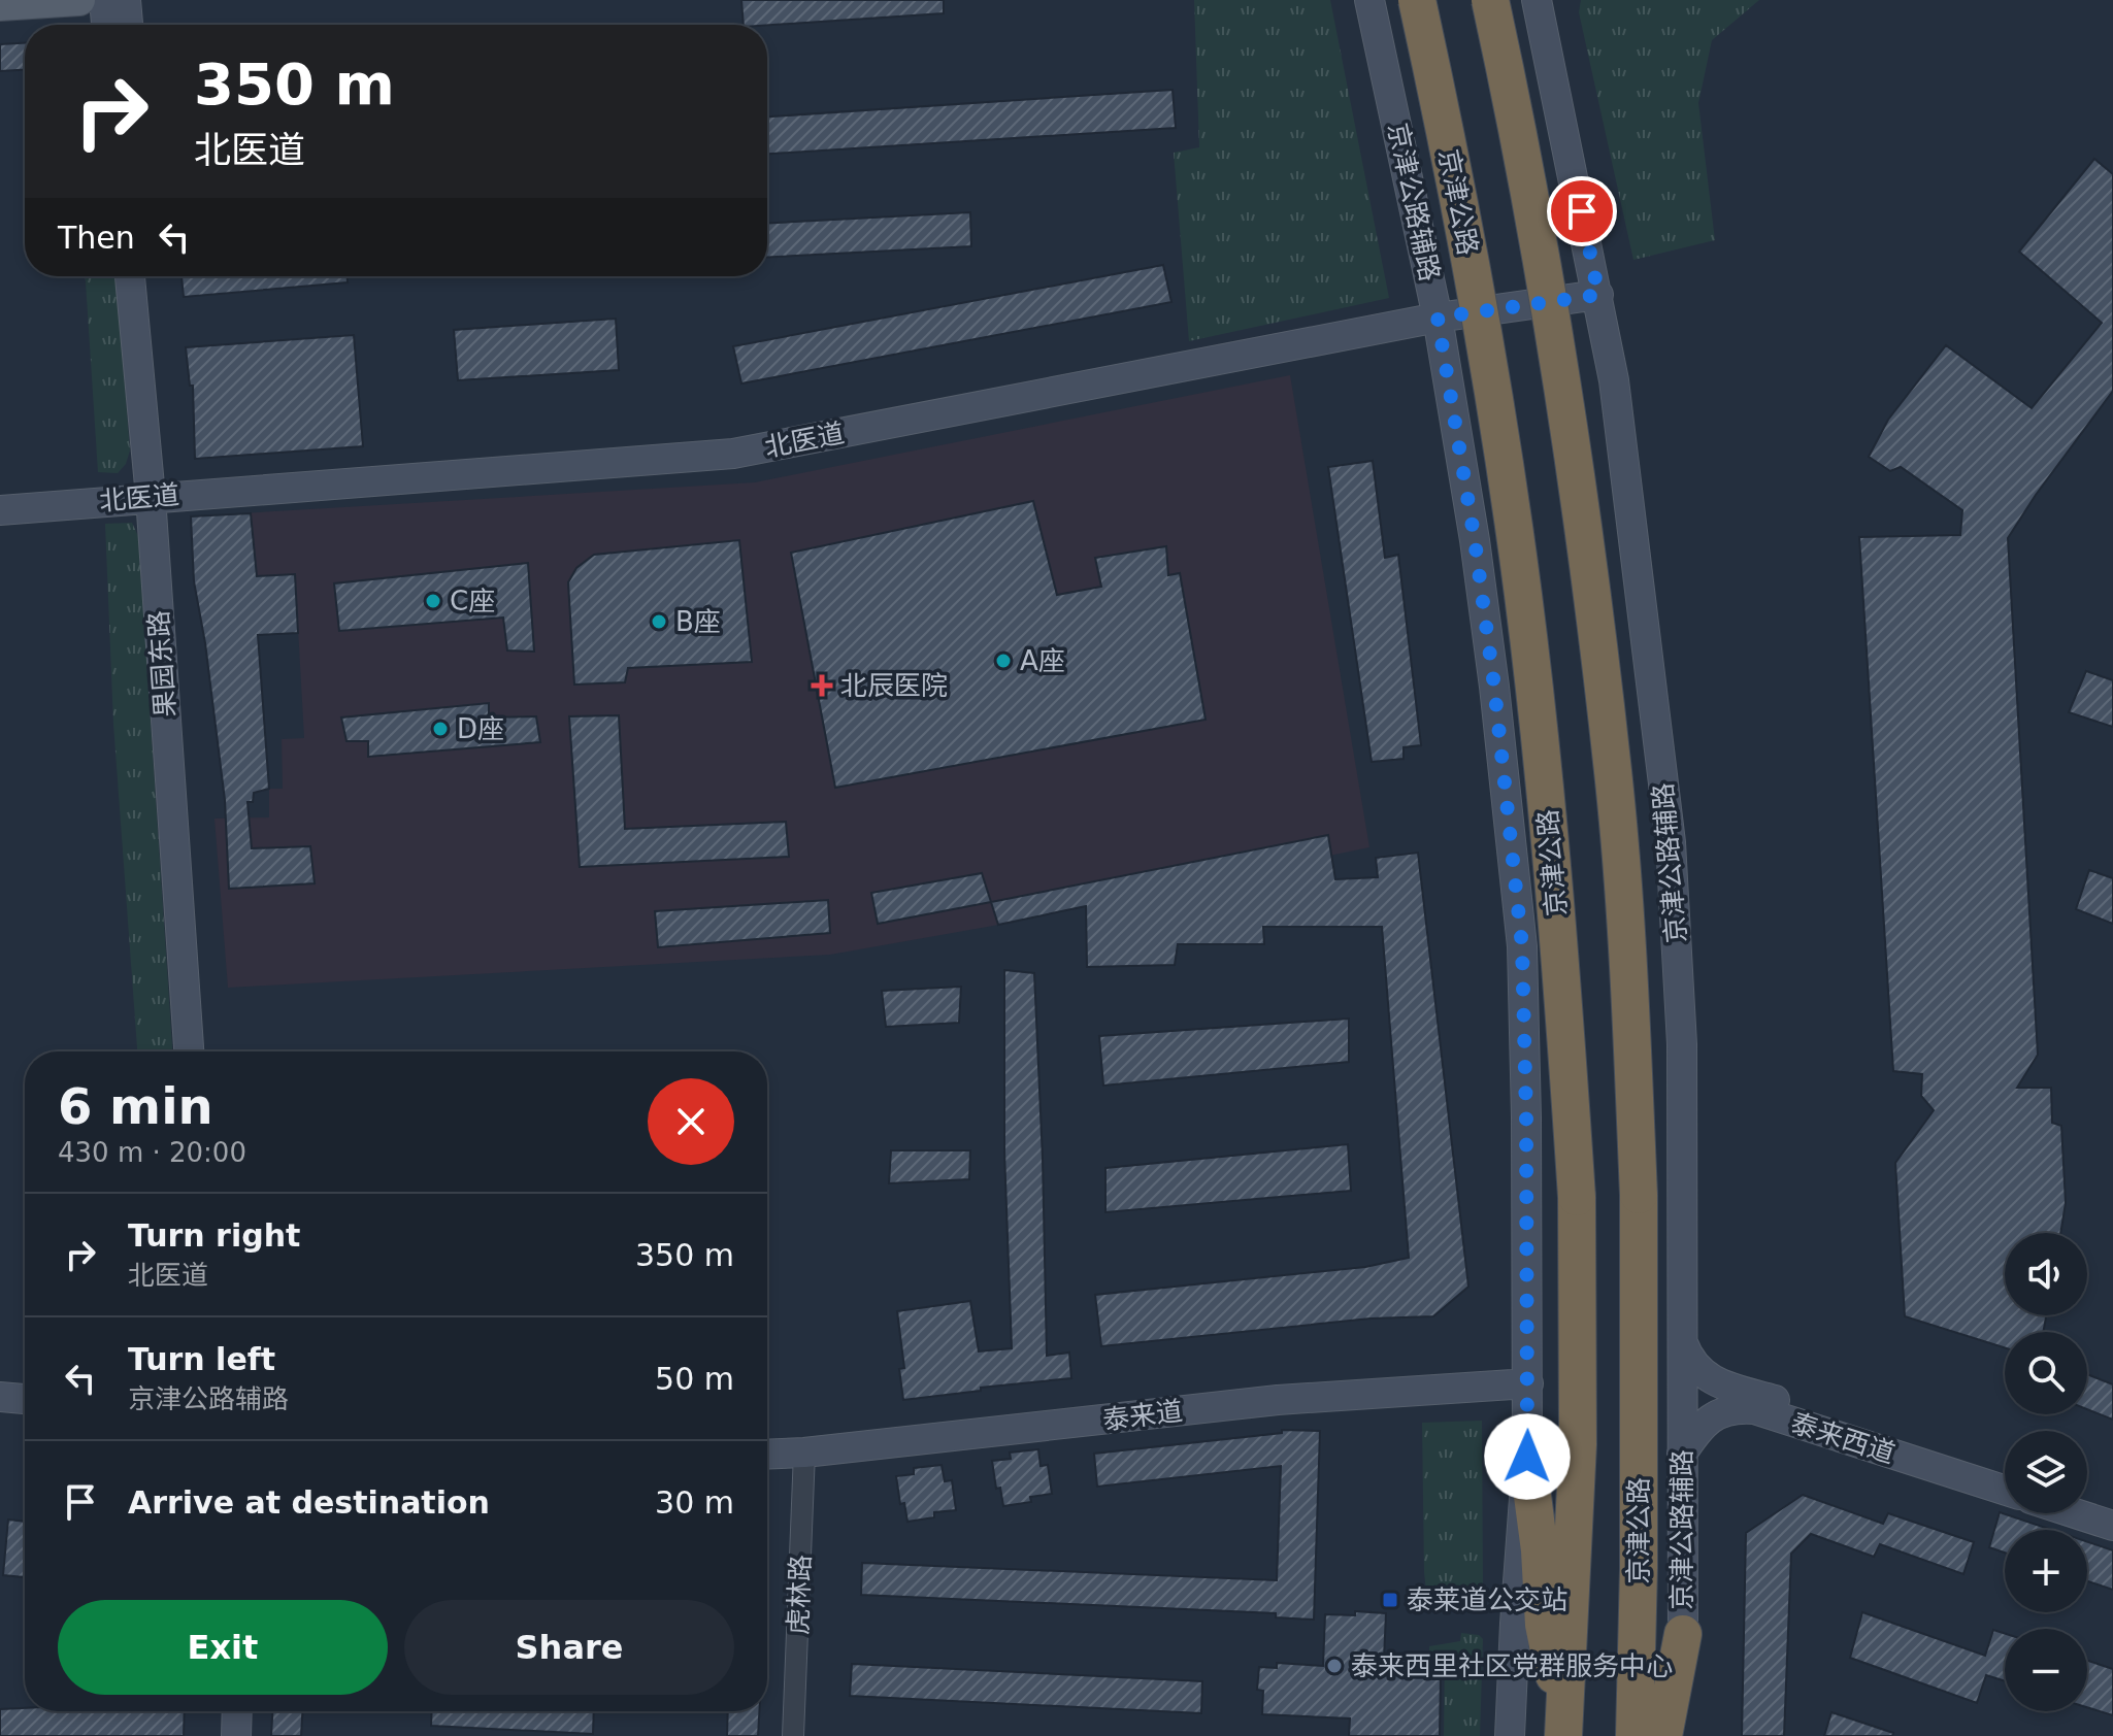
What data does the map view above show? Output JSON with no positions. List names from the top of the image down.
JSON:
{
  "streets": {
    "highway": ["京津公路"],
    "street": [
      "京津公路辅路",
      "北医道",
      "果园东路",
      "泰来道",
      "泰来西道",
      "虎林路"
    ]
  },
  "crossings": [
    ["京津公路辅路", "北医道"],
    ["京津公路辅路", "泰来道"],
    ["京津公路辅路", "泰来西道"],
    ["北医道", "果园东路"],
    ["泰来道", "虎林路"]
  ],
  "places": {
    "other": [
      "C座",
      "B座",
      "A座",
      "D座",
      "泰来西里社区党群服务中心"
    ],
    "health": ["北辰医院"],
    "transit": ["泰莱道公交站"]
  },
  "page": {
    "turn": ["350 m", "北医道"],
    "then": "Then",
    "heading": ["6 min", "430 m · 20:00"],
    "list": [
      {
        "name": "Turn right",
        "note": "北医道",
        "value": "350 m"
      },
      {
        "name": "Turn left",
        "note": "京津公路辅路",
        "value": "50 m"
      },
      {
        "name": "Arrive at destination",
        "value": "30 m"
      }
    ],
    "map_buttons": ["+", "−"],
    "buttons": ["Exit", "Share"]
  }
}
